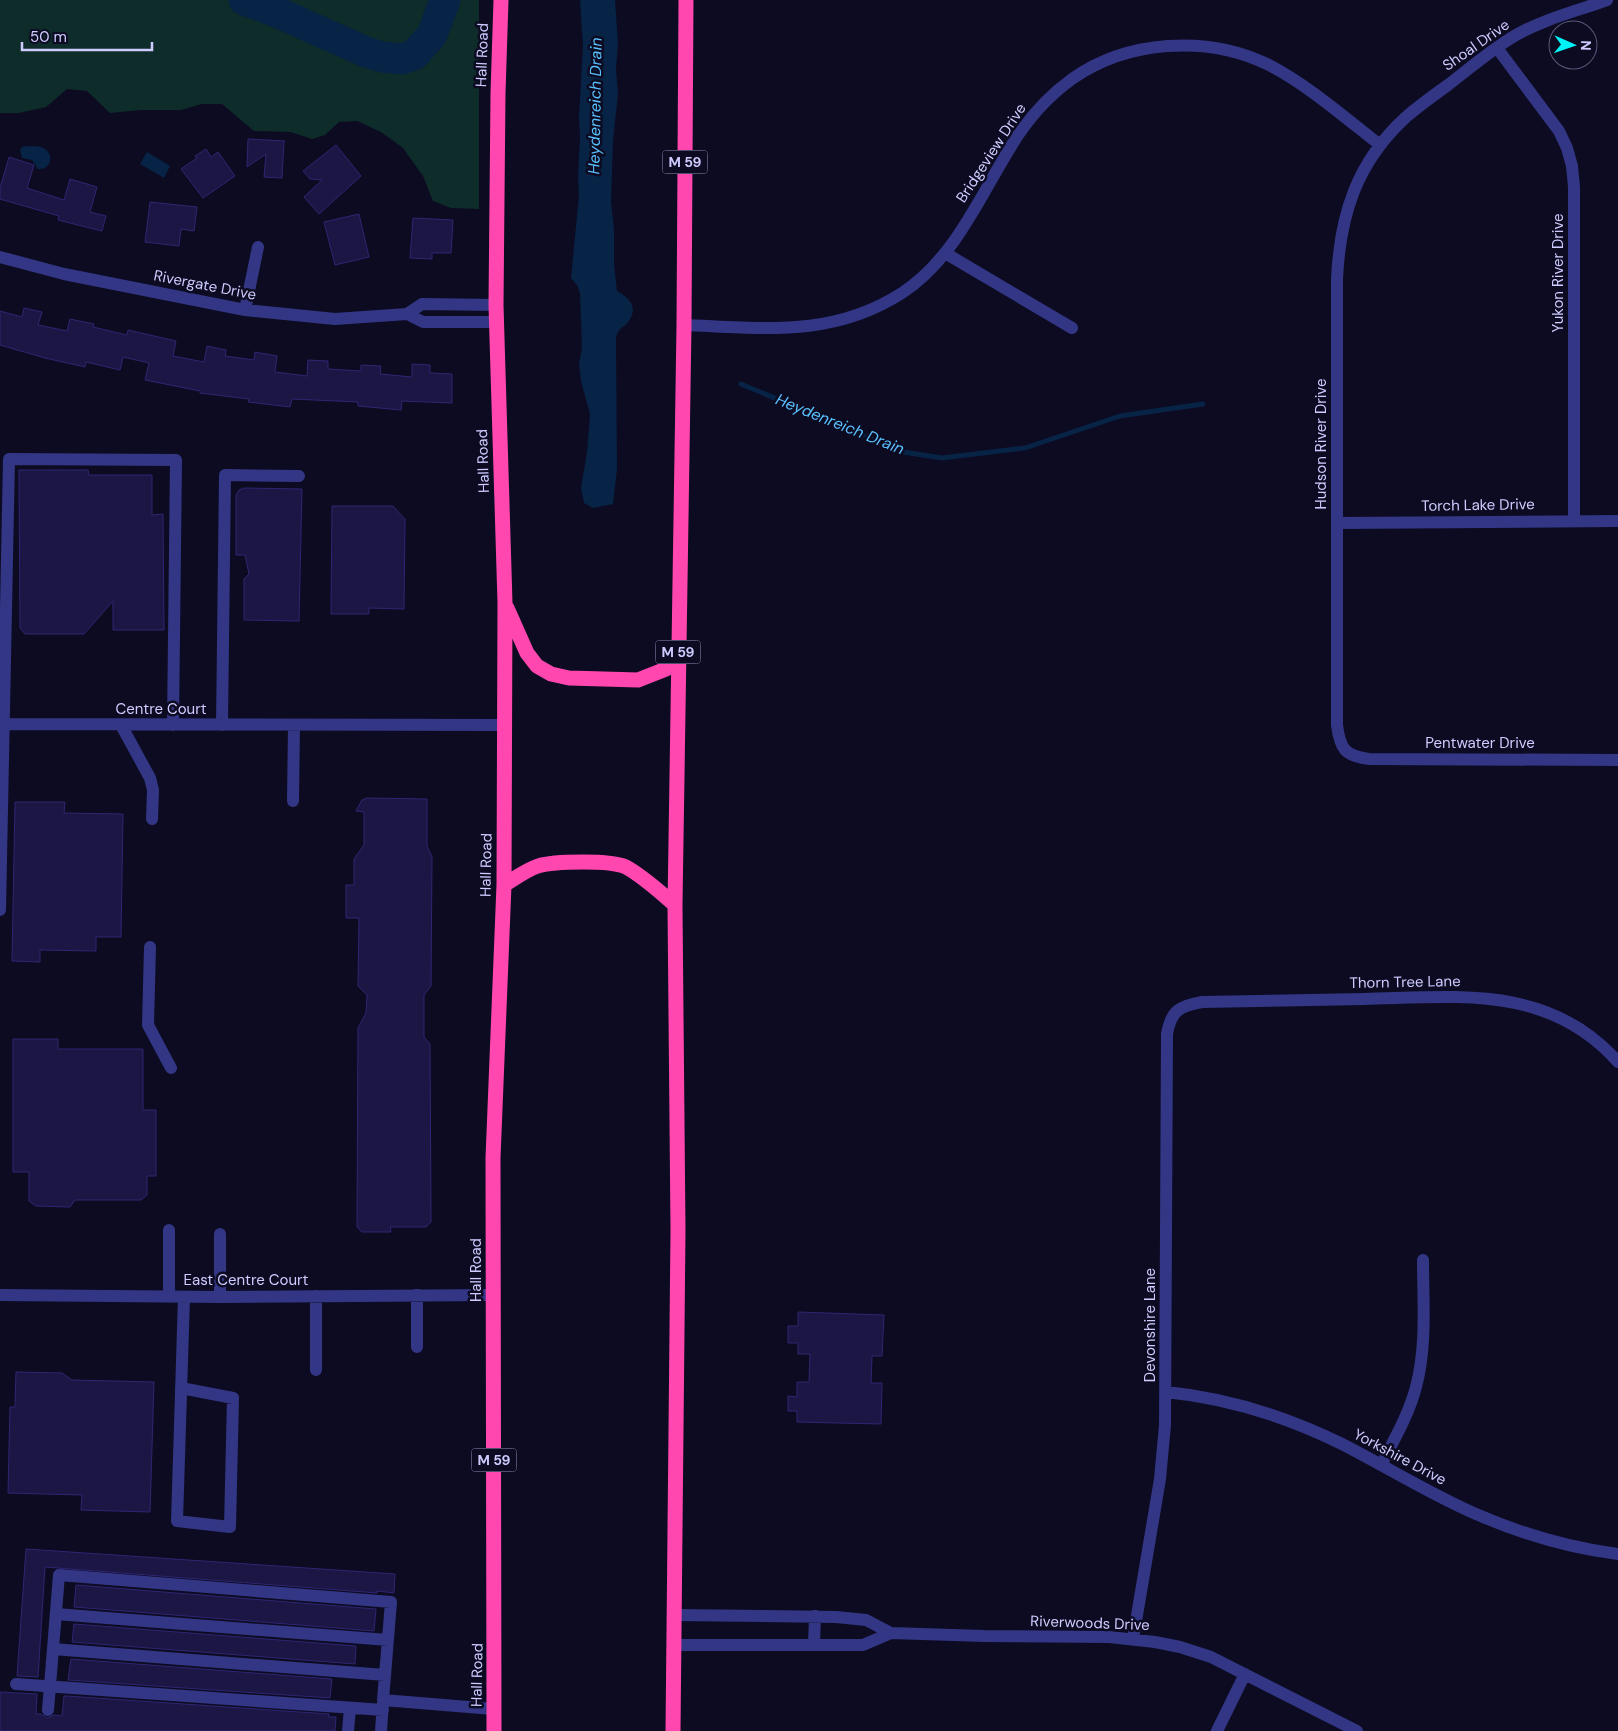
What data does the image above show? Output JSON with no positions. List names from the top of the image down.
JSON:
{
  "streets": {
    "highway": ["Hall Road", "M 59"],
    "street": [
      "Shoal Drive",
      "Bridgeview Drive",
      "Yukon River Drive",
      "Rivergate Drive",
      "Hudson River Drive",
      "Torch Lake Drive",
      "Centre Court",
      "Pentwater Drive",
      "Thorn Tree Lane",
      "East Centre Court",
      "Devonshire Lane",
      "Yorkshire Drive",
      "Riverwoods Drive"
    ]
  },
  "crossings": [
    ["Shoal Drive", "Bridgeview Drive"],
    ["Shoal Drive", "Yukon River Drive"],
    ["Shoal Drive", "Hudson River Drive"],
    ["Hall Road", "Rivergate Drive"],
    ["Hall Road", "Centre Court"],
    ["Hall Road", "East Centre Court"],
    ["Bridgeview Drive", "M 59"],
    ["Bridgeview Drive", "Hudson River Drive"],
    ["M 59", "Riverwoods Drive"],
    ["Yukon River Drive", "Torch Lake Drive"],
    ["Hudson River Drive", "Torch Lake Drive"],
    ["Hudson River Drive", "Pentwater Drive"],
    ["Thorn Tree Lane", "Devonshire Lane"],
    ["Devonshire Lane", "Yorkshire Drive"],
    ["Devonshire Lane", "Riverwoods Drive"]
  ],
  "water": ["Heydenreich Drain"],
  "scale_bar": "50 m",
  "north": "right"
}
